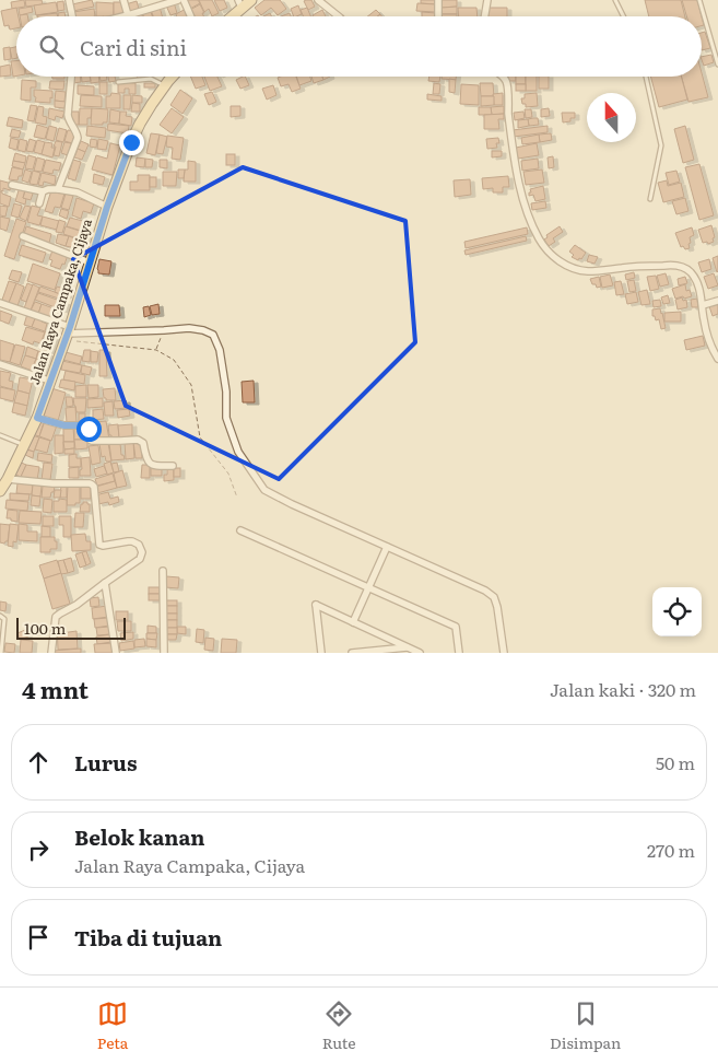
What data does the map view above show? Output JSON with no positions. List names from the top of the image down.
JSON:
{
  "streets": {
    "main road": ["Jalan Raya Campaka, Cijaya"]
  },
  "scale_bar": "100 m",
  "north": "top",
  "page": {
    "search": "Cari di sini",
    "scale": "100 m",
    "heading": ["4 mnt", "Jalan kaki · 320 m"],
    "list": [
      ["Lurus", "50 m"],
      ["Belok kanan", "Jalan Raya Campaka, Cijaya", "270 m"],
      "Tiba di tujuan"
    ],
    "nav": ["Peta", "Rute", "Disimpan"]
  }
}
